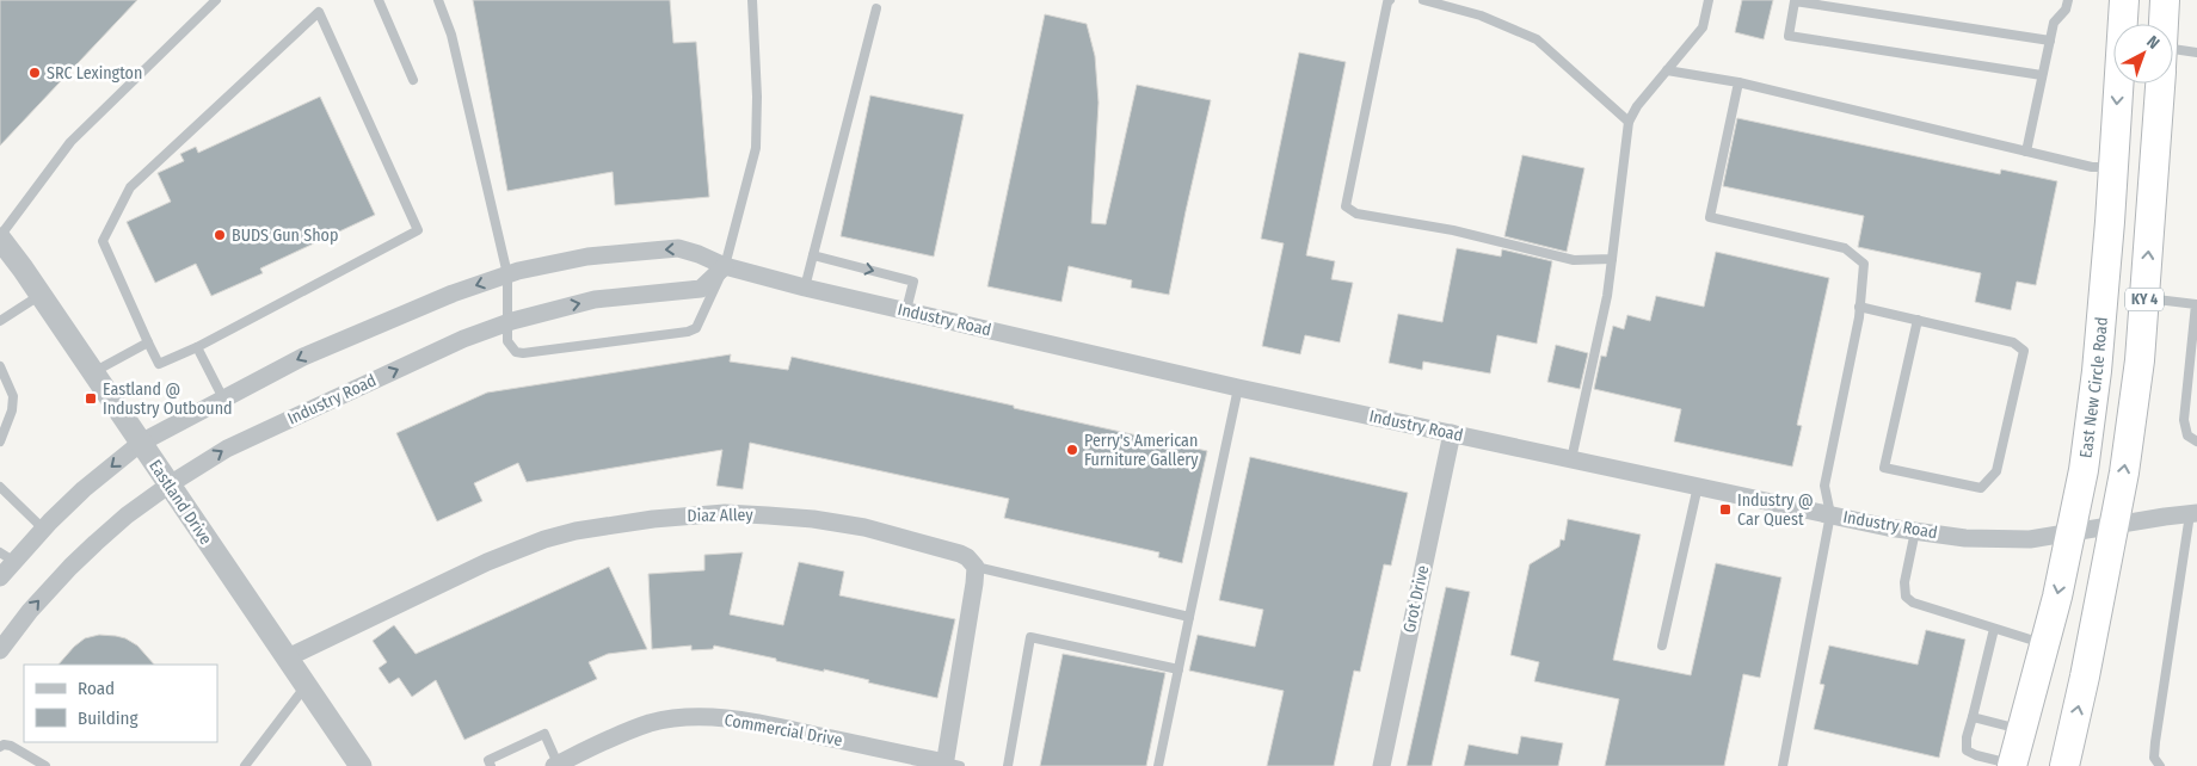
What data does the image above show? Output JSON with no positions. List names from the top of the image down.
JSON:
{
  "streets": {
    "highway": ["KY 4", "East New Circle Road"],
    "street": [
      "Industry Road",
      "Eastland Drive",
      "Diaz Alley",
      "Grot Drive",
      "Commercial Drive"
    ]
  },
  "crossings": [
    ["KY 4", "Industry Road"],
    ["Industry Road", "East New Circle Road"],
    ["Industry Road", "Eastland Drive"],
    ["Industry Road", "Grot Drive"],
    ["Eastland Drive", "Diaz Alley"]
  ],
  "places": {
    "other": ["SRC Lexington", "BUDS Gun Shop", "Perry's American Furniture Gallery"],
    "transit": ["Eastland @ Industry Outbound", "Industry @ Car Quest"]
  },
  "legend": ["Road", "Building"],
  "north": "top right"
}
